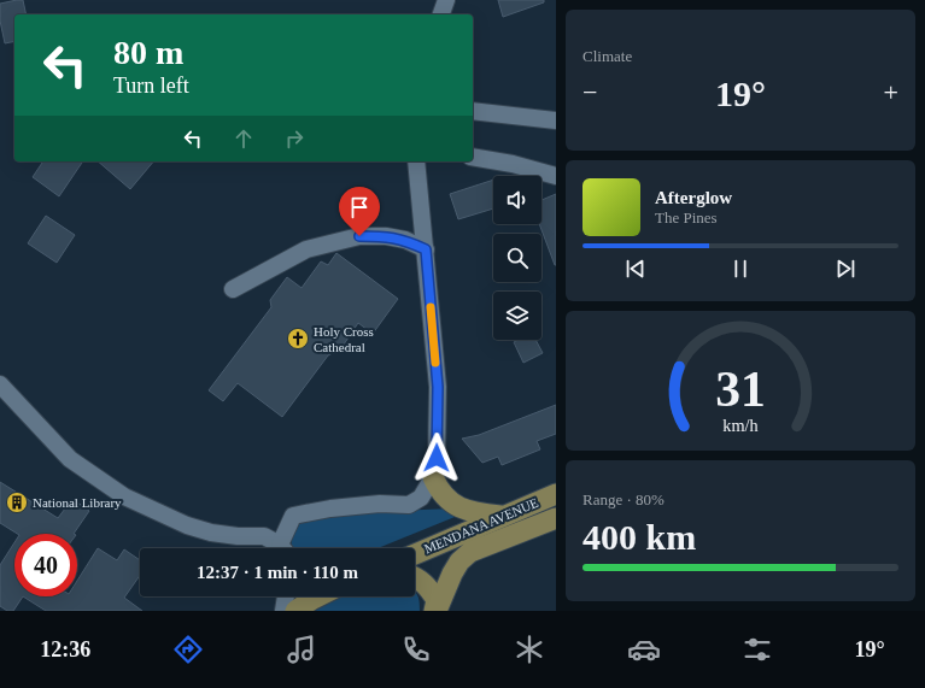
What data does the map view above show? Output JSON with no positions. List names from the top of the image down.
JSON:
{
  "streets": {
    "main road": ["MENDANA AVENUE"]
  },
  "places": {
    "church": ["Holy Cross Cathedral"],
    "building": ["National Library"]
  },
  "page": {
    "tile": [
      "Climate",
      ["Range · 80%", "400 km"]
    ],
    "turn": ["80 m", "Turn left"],
    "heat": ["−", "19°", "+"],
    "song": ["Afterglow", "The Pines"],
    "limit": "40",
    "trip": "12:37 · 1 min · 110 m",
    "tabs": ["12:36", "19°"],
    "gauge": ["31", "km/h"]
  }
}
